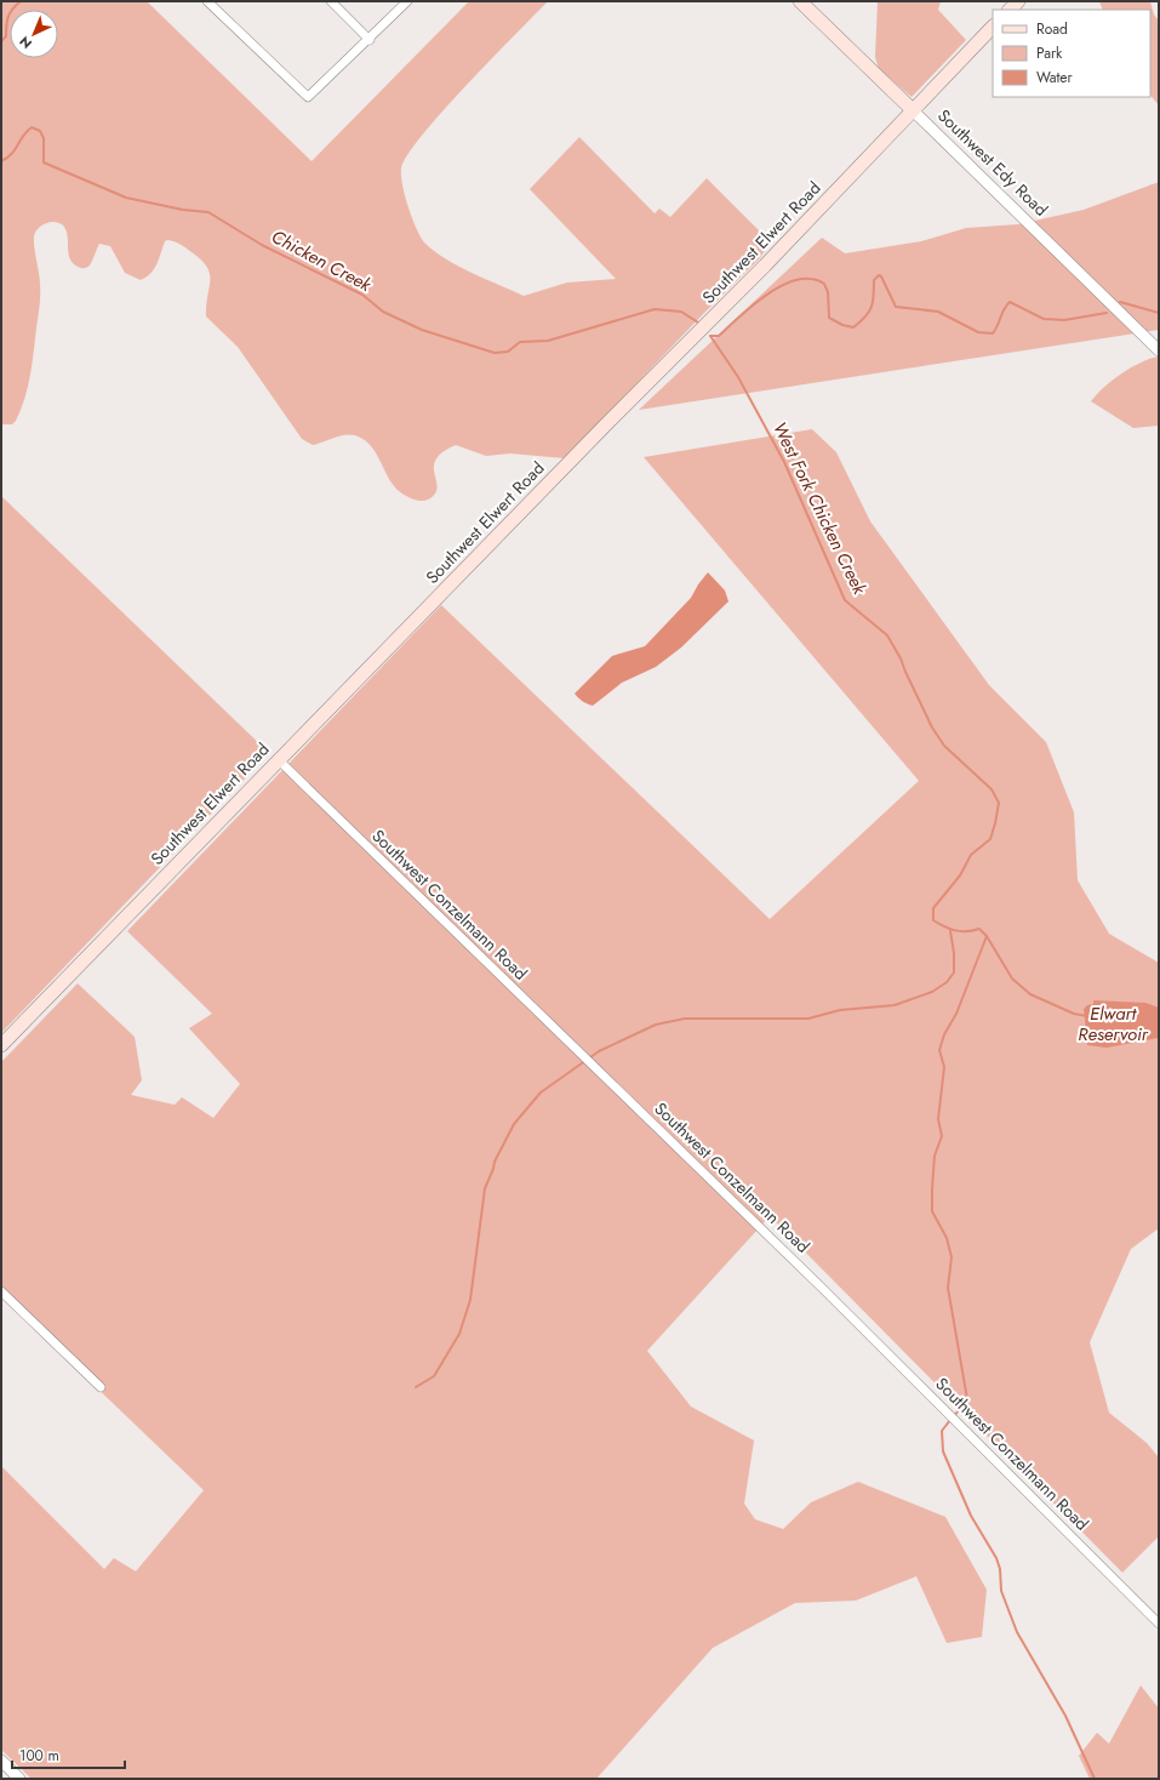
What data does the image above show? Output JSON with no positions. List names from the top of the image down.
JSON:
{
  "streets": {
    "main road": ["Southwest Edy Road", "Southwest Elwert Road"],
    "street": ["Southwest Conzelmann Road"]
  },
  "crossings": [
    ["Southwest Edy Road", "Southwest Elwert Road"],
    ["Southwest Elwert Road", "Southwest Conzelmann Road"]
  ],
  "water": ["Chicken Creek", "West Fork Chicken Creek", "Elwart Reservoir"],
  "legend": ["Road", "Park", "Water"],
  "scale_bar": "100 m",
  "north": "bottom left"
}
